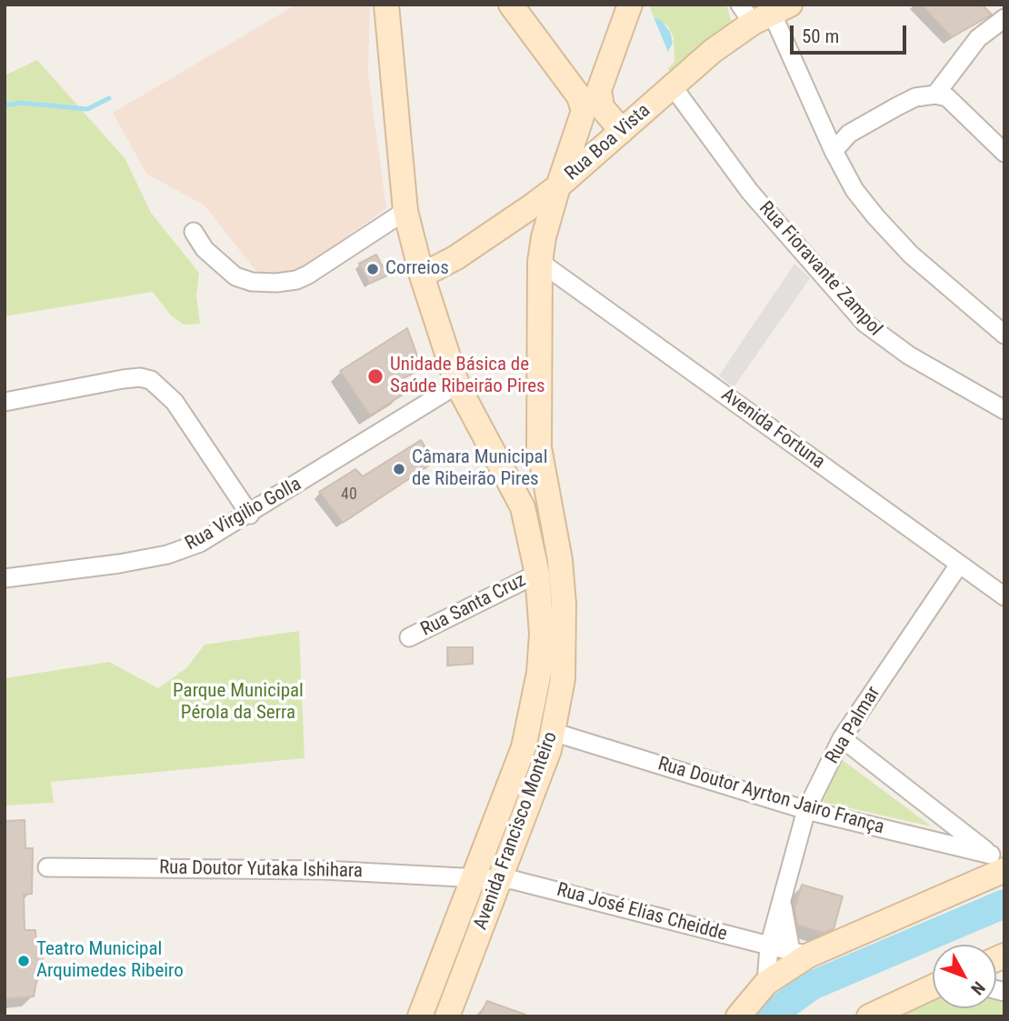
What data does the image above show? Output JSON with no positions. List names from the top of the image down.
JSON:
{
  "streets": {
    "main road": ["Rua Boa Vista", "Avenida Francisco Monteiro"],
    "street": [
      "Rua Fioravante Zampol",
      "Avenida Fortuna",
      "Rua Virgilio Golla",
      "Rua Santa Cruz",
      "Rua Palmar",
      "Rua Doutor Ayrton Jairo França",
      "Rua Doutor Yutaka Ishihara",
      "Rua José Elias Cheidde"
    ]
  },
  "crossings": [
    ["Rua Boa Vista", "Rua Fioravante Zampol"],
    ["Rua Boa Vista", "Avenida Francisco Monteiro"],
    ["Avenida Fortuna", "Rua Palmar"],
    ["Avenida Fortuna", "Avenida Francisco Monteiro"],
    ["Rua Virgilio Golla", "Avenida Francisco Monteiro"],
    ["Rua Santa Cruz", "Avenida Francisco Monteiro"],
    ["Rua Palmar", "Rua Doutor Ayrton Jairo França"],
    ["Rua Palmar", "Rua José Elias Cheidde"],
    ["Rua Doutor Ayrton Jairo França", "Avenida Francisco Monteiro"],
    ["Avenida Francisco Monteiro", "Rua Doutor Yutaka Ishihara"],
    ["Avenida Francisco Monteiro", "Rua José Elias Cheidde"],
    ["Rua Doutor Yutaka Ishihara", "Rua José Elias Cheidde"]
  ],
  "parks": ["Parque Municipal Pérola da Serra"],
  "places": [
    "Correios",
    "Unidade Básica de Saúde Ribeirão Pires",
    "Câmara Municipal de Ribeirão Pires",
    "Teatro Municipal Arquimedes Ribeiro"
  ],
  "house_numbers": ["40"],
  "scale_bar": "50 m",
  "north": "bottom right"
}
